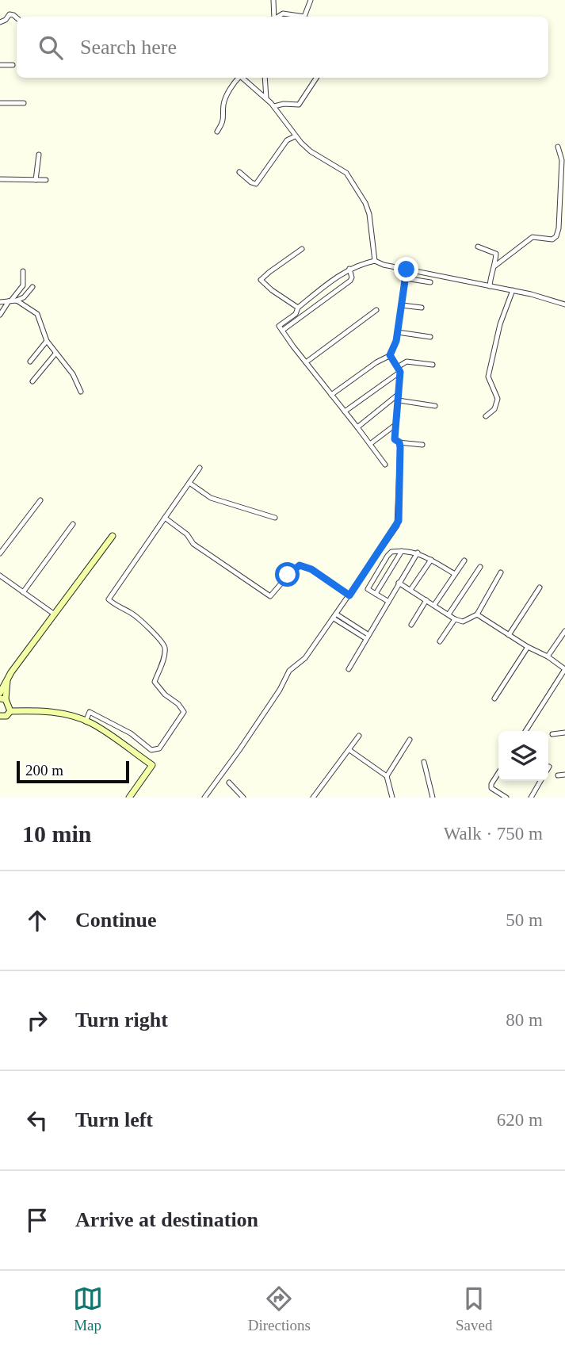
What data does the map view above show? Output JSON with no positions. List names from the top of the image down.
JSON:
{
  "scale_bar": "200 m",
  "page": {
    "search": "Search here",
    "scale": "200 m",
    "heading": ["10 min", "Walk · 750 m"],
    "list": [
      ["Continue", "50 m"],
      ["Turn right", "80 m"],
      ["Turn left", "620 m"],
      "Arrive at destination"
    ],
    "nav": ["Map", "Directions", "Saved"]
  }
}
